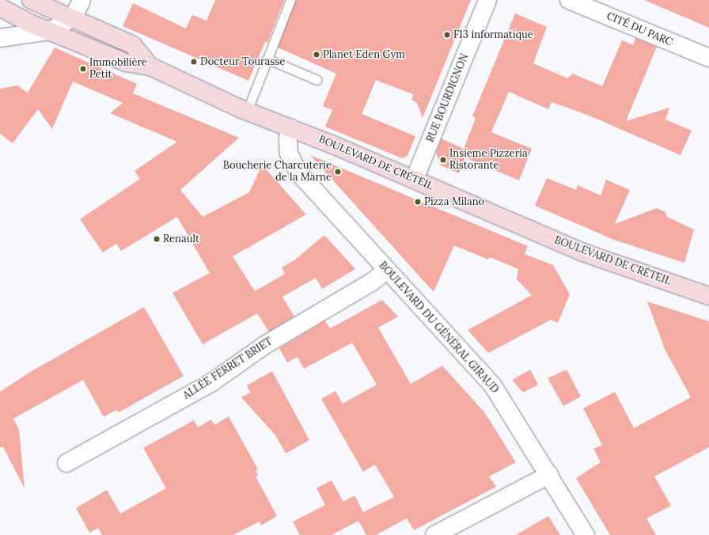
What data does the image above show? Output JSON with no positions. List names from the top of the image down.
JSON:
{
  "streets": {
    "main road": ["BOULEVARD DE CRÉTEIL"],
    "street": [
      "CITÉ DU PARC",
      "RUE BOURDIGNON",
      "BOULEVARD DU GÉNÉRAL GIRAUD",
      "ALLÉE FERRET BRIET"
    ]
  },
  "crossings": [
    ["RUE BOURDIGNON", "BOULEVARD DE CRÉTEIL"],
    ["BOULEVARD DE CRÉTEIL", "BOULEVARD DU GÉNÉRAL GIRAUD"],
    ["BOULEVARD DU GÉNÉRAL GIRAUD", "ALLÉE FERRET BRIET"]
  ],
  "places": [
    "F13 informatique",
    "Planet Eden Gym",
    "Docteur Tourasse",
    "Immobilière Petit",
    "Insieme Pizzeria Ristorante",
    "Boucherie Charcuterie de la Marne",
    "Pizza Milano",
    "Renault"
  ]
}
